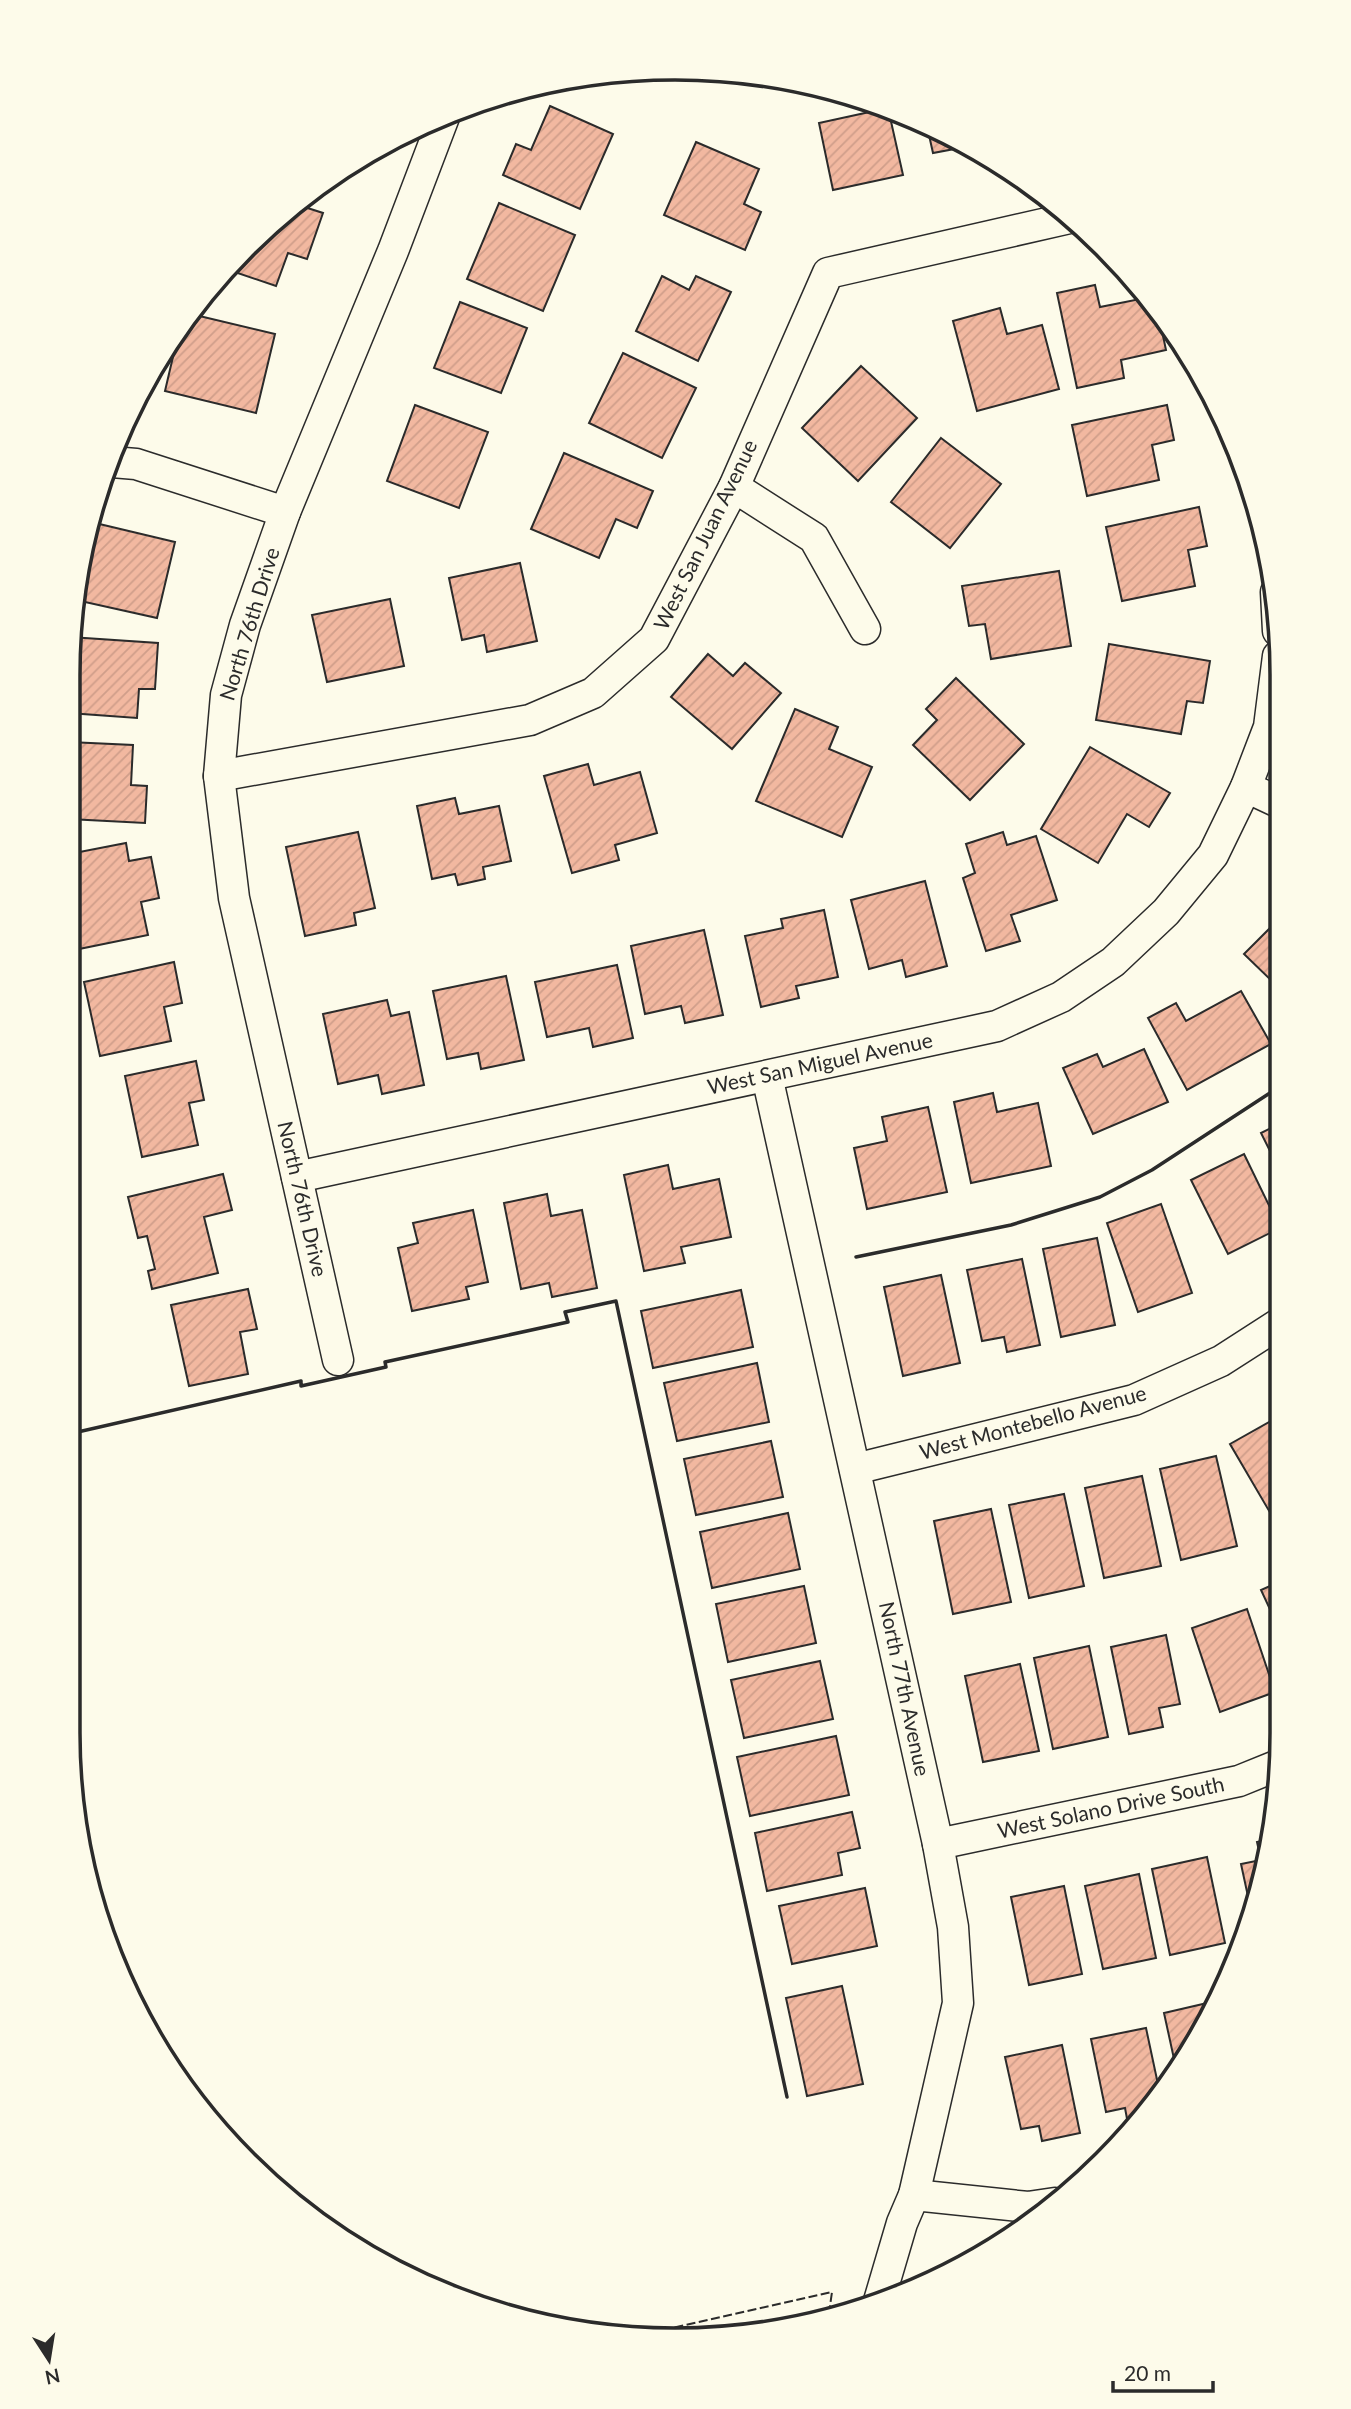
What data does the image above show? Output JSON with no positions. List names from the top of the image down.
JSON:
{
  "streets": {
    "street": [
      "West San Juan Avenue",
      "North 76th Drive",
      "West San Miguel Avenue",
      "West Montebello Avenue",
      "North 77th Avenue",
      "West Solano Drive South"
    ]
  },
  "crossings": [
    ["West San Juan Avenue", "North 76th Drive"],
    ["North 76th Drive", "West San Miguel Avenue"],
    ["West San Miguel Avenue", "North 77th Avenue"],
    ["West Montebello Avenue", "North 77th Avenue"],
    ["North 77th Avenue", "West Solano Drive South"]
  ],
  "scale_bar": "20 m",
  "north": "bottom"
}
